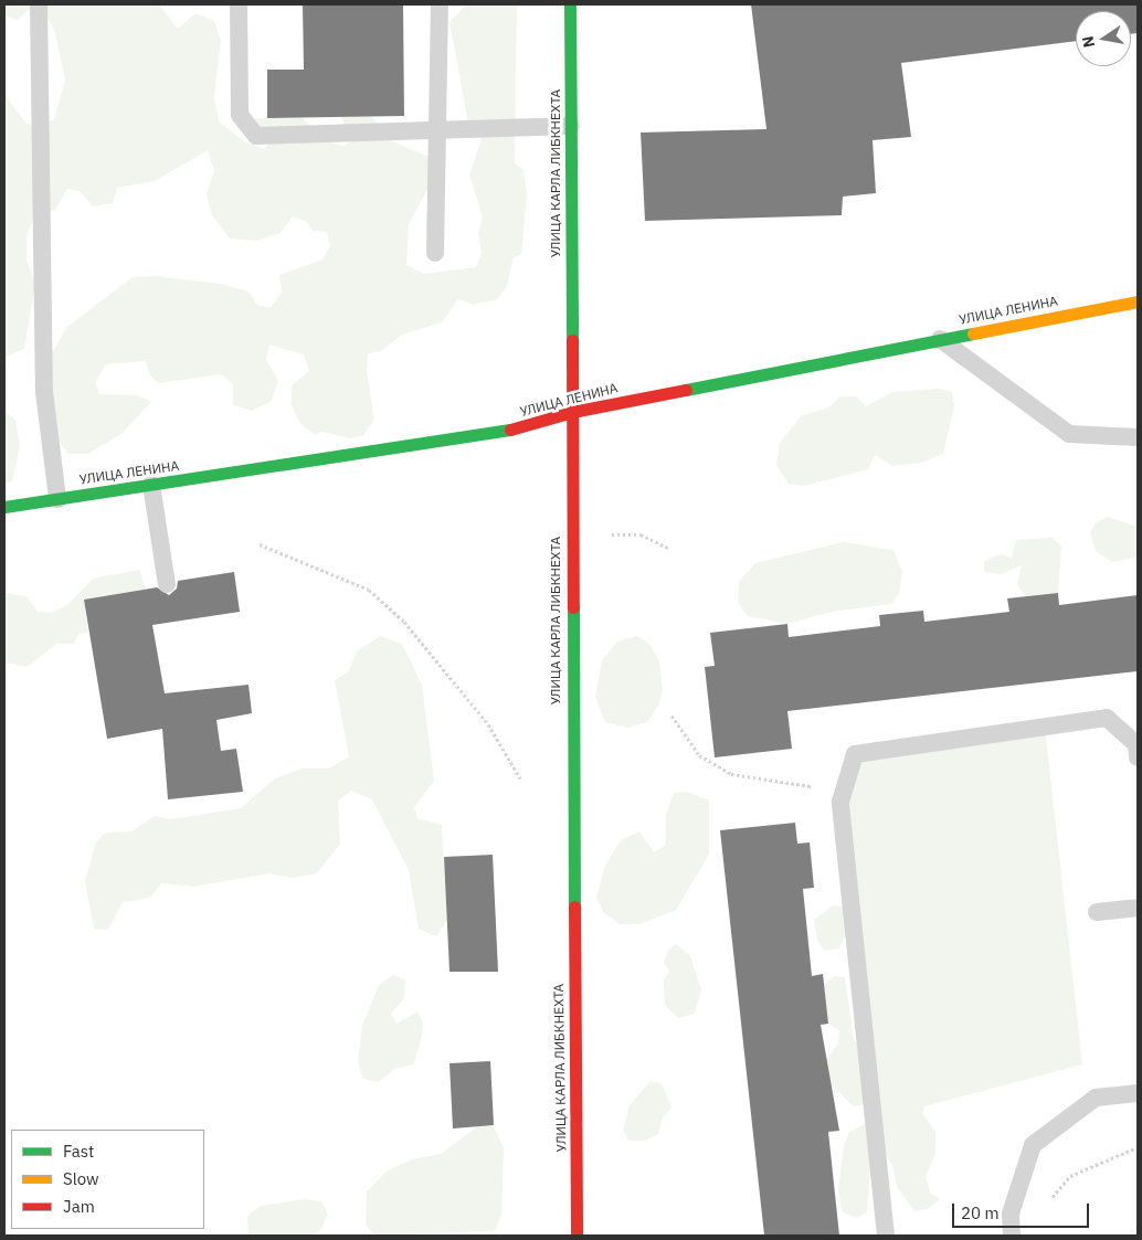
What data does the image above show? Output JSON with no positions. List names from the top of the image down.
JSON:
{
  "streets": {
    "main road": ["УЛИЦА КАРЛА ЛИБКНЕХТА", "УЛИЦА ЛЕНИНА"]
  },
  "crossings": [
    ["УЛИЦА КАРЛА ЛИБКНЕХТА", "УЛИЦА ЛЕНИНА"]
  ],
  "legend": ["Fast", "Slow", "Jam"],
  "scale_bar": "20 m",
  "north": "left"
}
